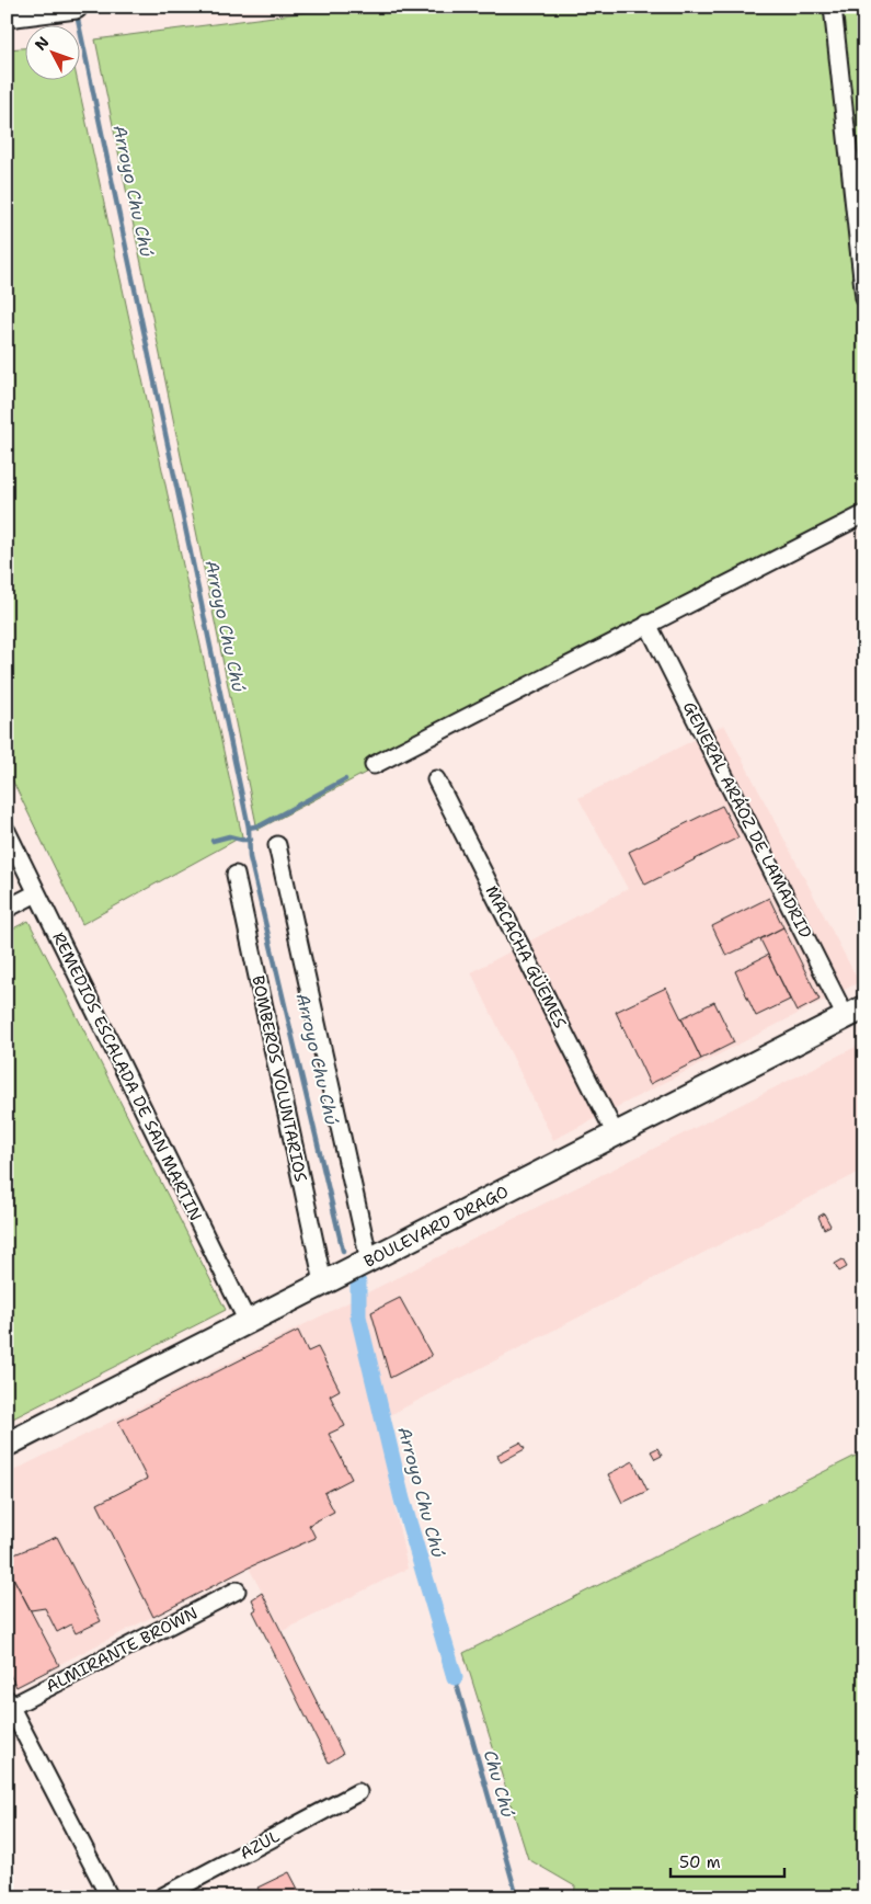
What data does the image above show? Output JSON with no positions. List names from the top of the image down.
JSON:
{
  "streets": {
    "main road": ["BOULEVARD DRAGO"],
    "street": [
      "GENERAL ARÁOZ DE LAMADRID",
      "MACACHA GÜEMES",
      "REMEDIOS ESCALADA DE SAN MARTIN",
      "BOMBEROS VOLUNTARIOS",
      "ALMIRANTE BROWN",
      "AZUL"
    ]
  },
  "crossings": [
    ["GENERAL ARÁOZ DE LAMADRID", "BOULEVARD DRAGO"],
    ["MACACHA GÜEMES", "BOULEVARD DRAGO"],
    ["REMEDIOS ESCALADA DE SAN MARTIN", "BOULEVARD DRAGO"],
    ["BOMBEROS VOLUNTARIOS", "BOULEVARD DRAGO"]
  ],
  "water": ["Arroyo Chu Chú", "Chu Chú"],
  "scale_bar": "50 m",
  "north": "top left"
}
